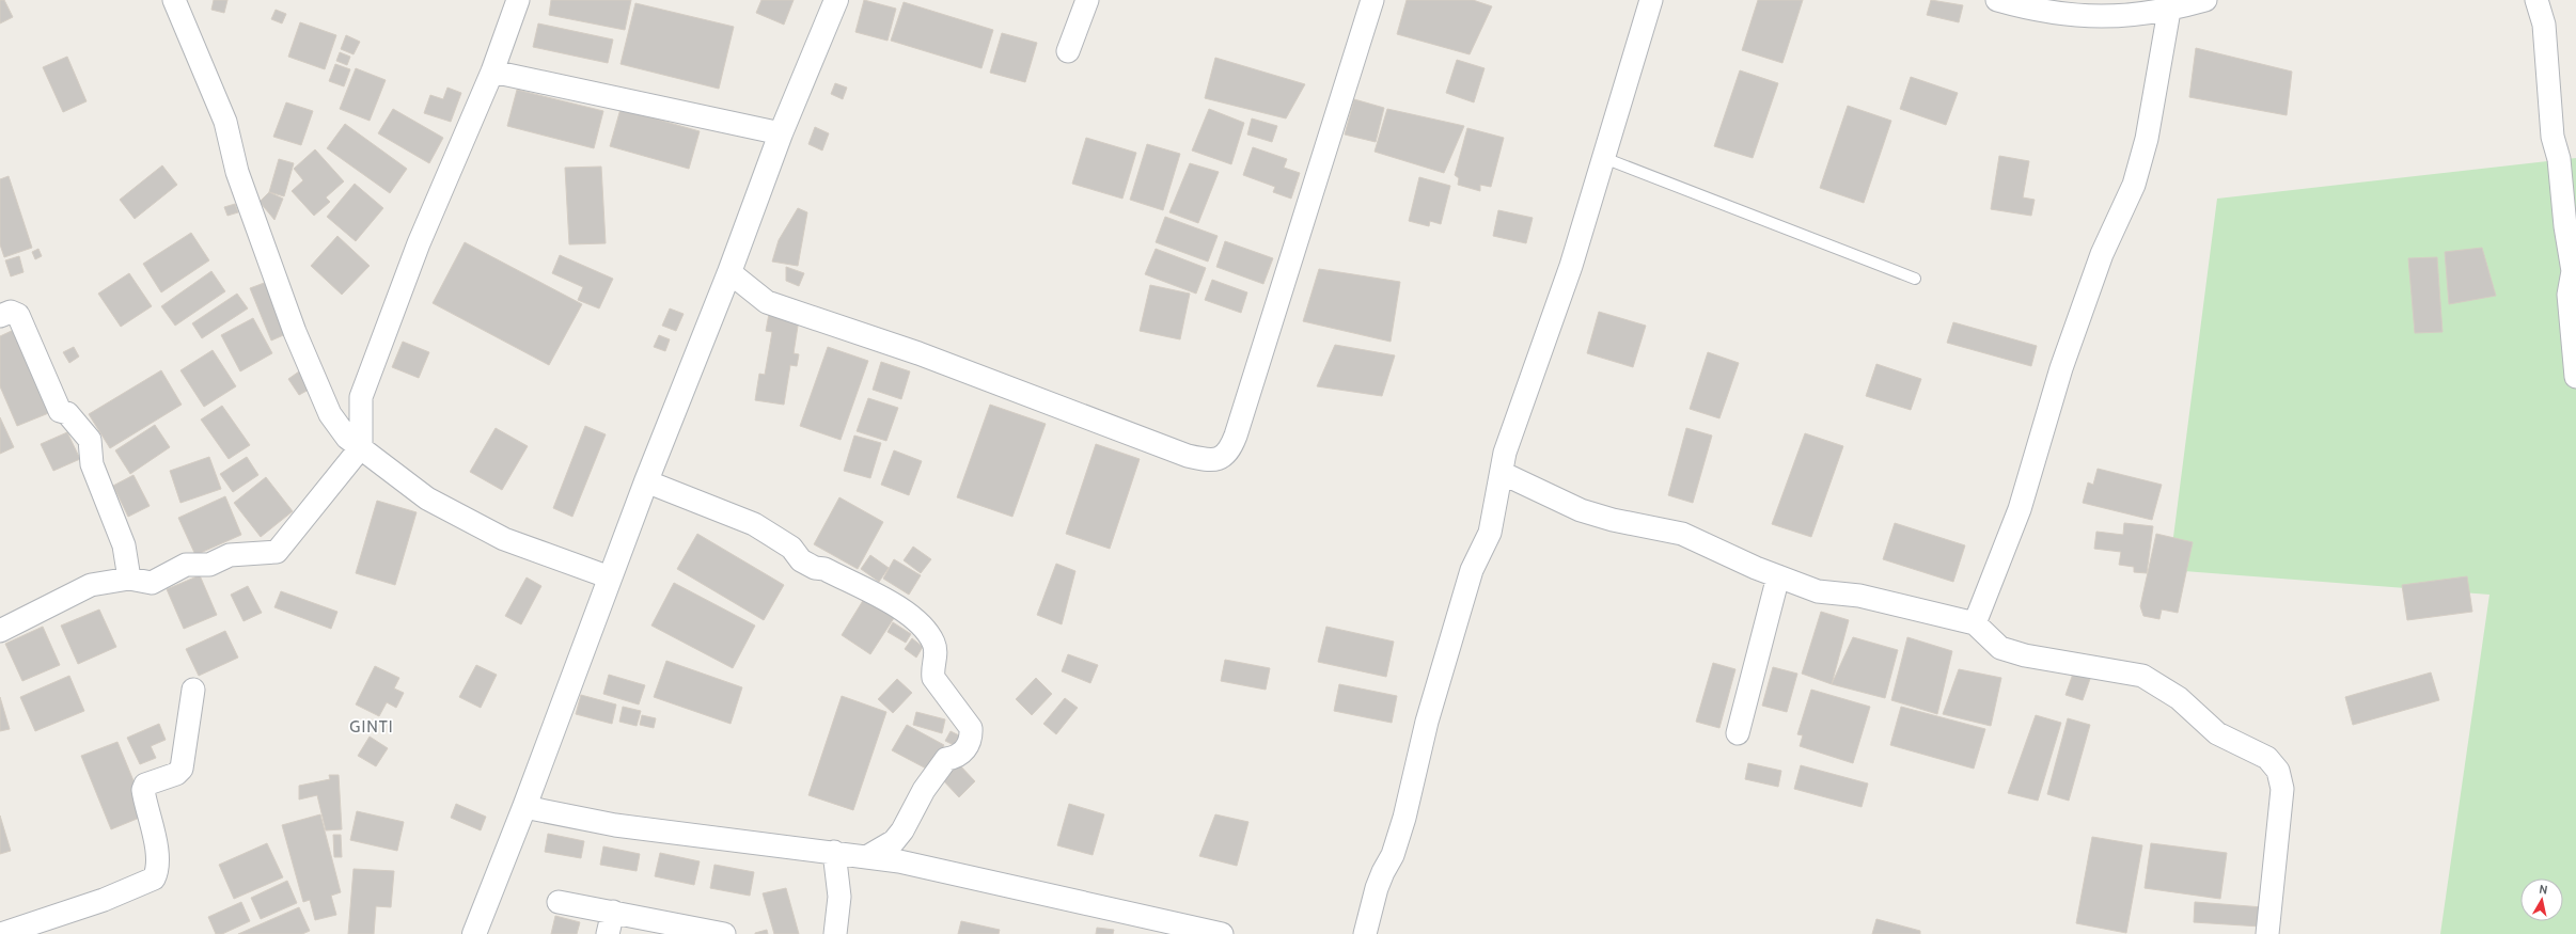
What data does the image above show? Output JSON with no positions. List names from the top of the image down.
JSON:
{
  "districts": ["GINTI"],
  "north": "top"
}
